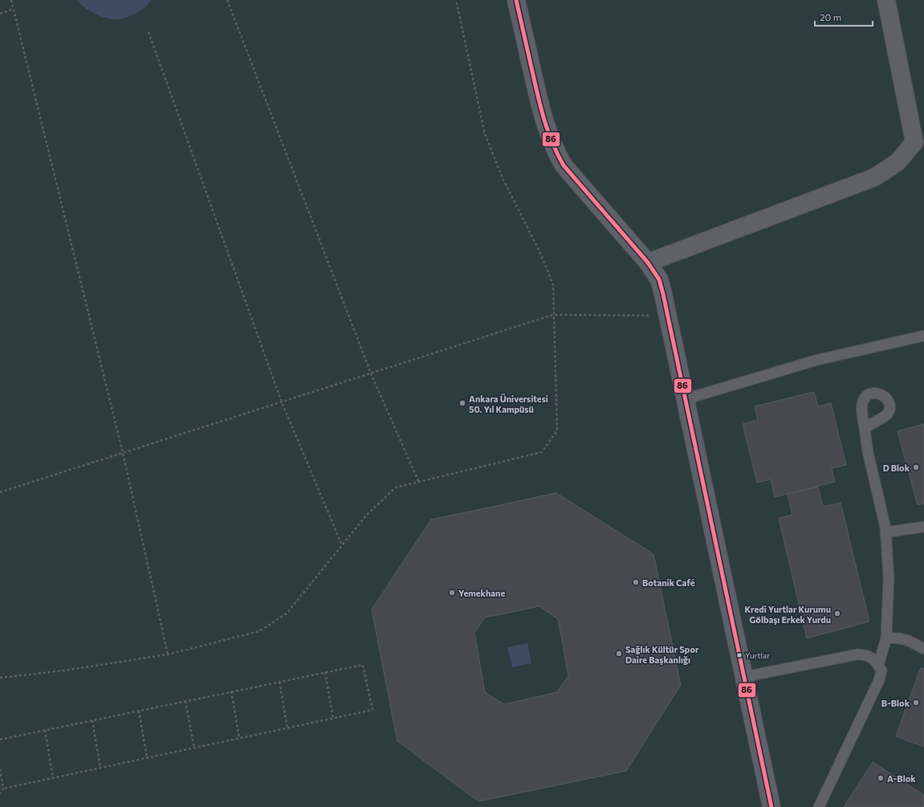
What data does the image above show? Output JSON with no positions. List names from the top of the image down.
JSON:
{
  "places": [
    "Ankara Üniversitesi 50. Yıl Kampüsü",
    "D Blok",
    "Botanik Café",
    "Yemekhane",
    "Kredi Yurtlar Kurumu Gölbaşı Erkek Yurdu",
    "Sağlık Kültür Spor Daire Başkanlığı",
    "Yurtlar",
    "B-Blok",
    "A-Blok"
  ],
  "lines": ["transit line 86"],
  "scale_bar": "20 m"
}
